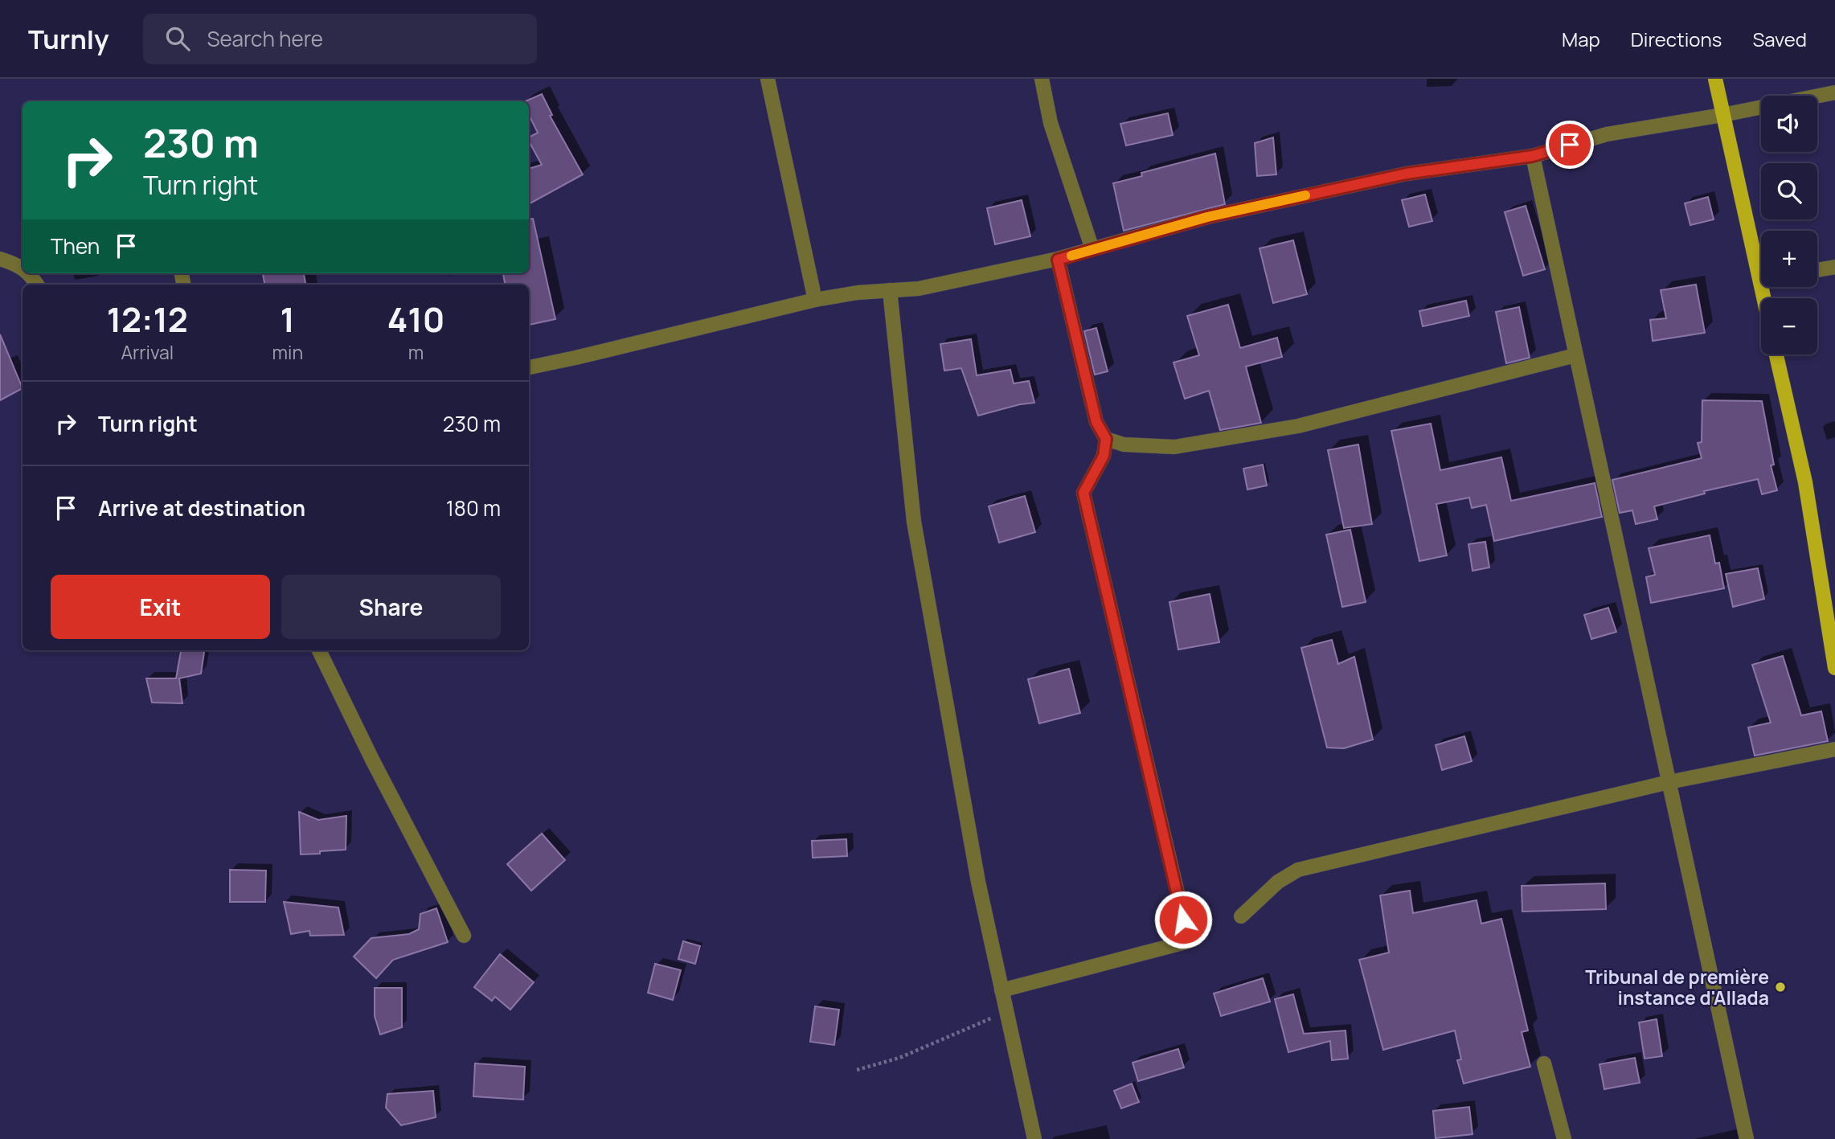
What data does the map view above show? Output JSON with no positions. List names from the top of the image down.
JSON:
{
  "places": ["Tribunal de première instance d'Allada"],
  "page": {
    "header": "Turnly",
    "search": "Search here",
    "nav": ["Map", "Directions", "Saved"],
    "map_buttons": ["+", "−"],
    "turn": ["230 m", "Turn right"],
    "then": "Then",
    "eta": [
      "12:12",
      "Arrival",
      "1",
      "min",
      "410",
      "m"
    ],
    "list": [
      {
        "name": "Turn right",
        "value": "230 m"
      },
      {
        "name": "Arrive at destination",
        "value": "180 m"
      }
    ],
    "buttons": ["Exit", "Share"]
  }
}
